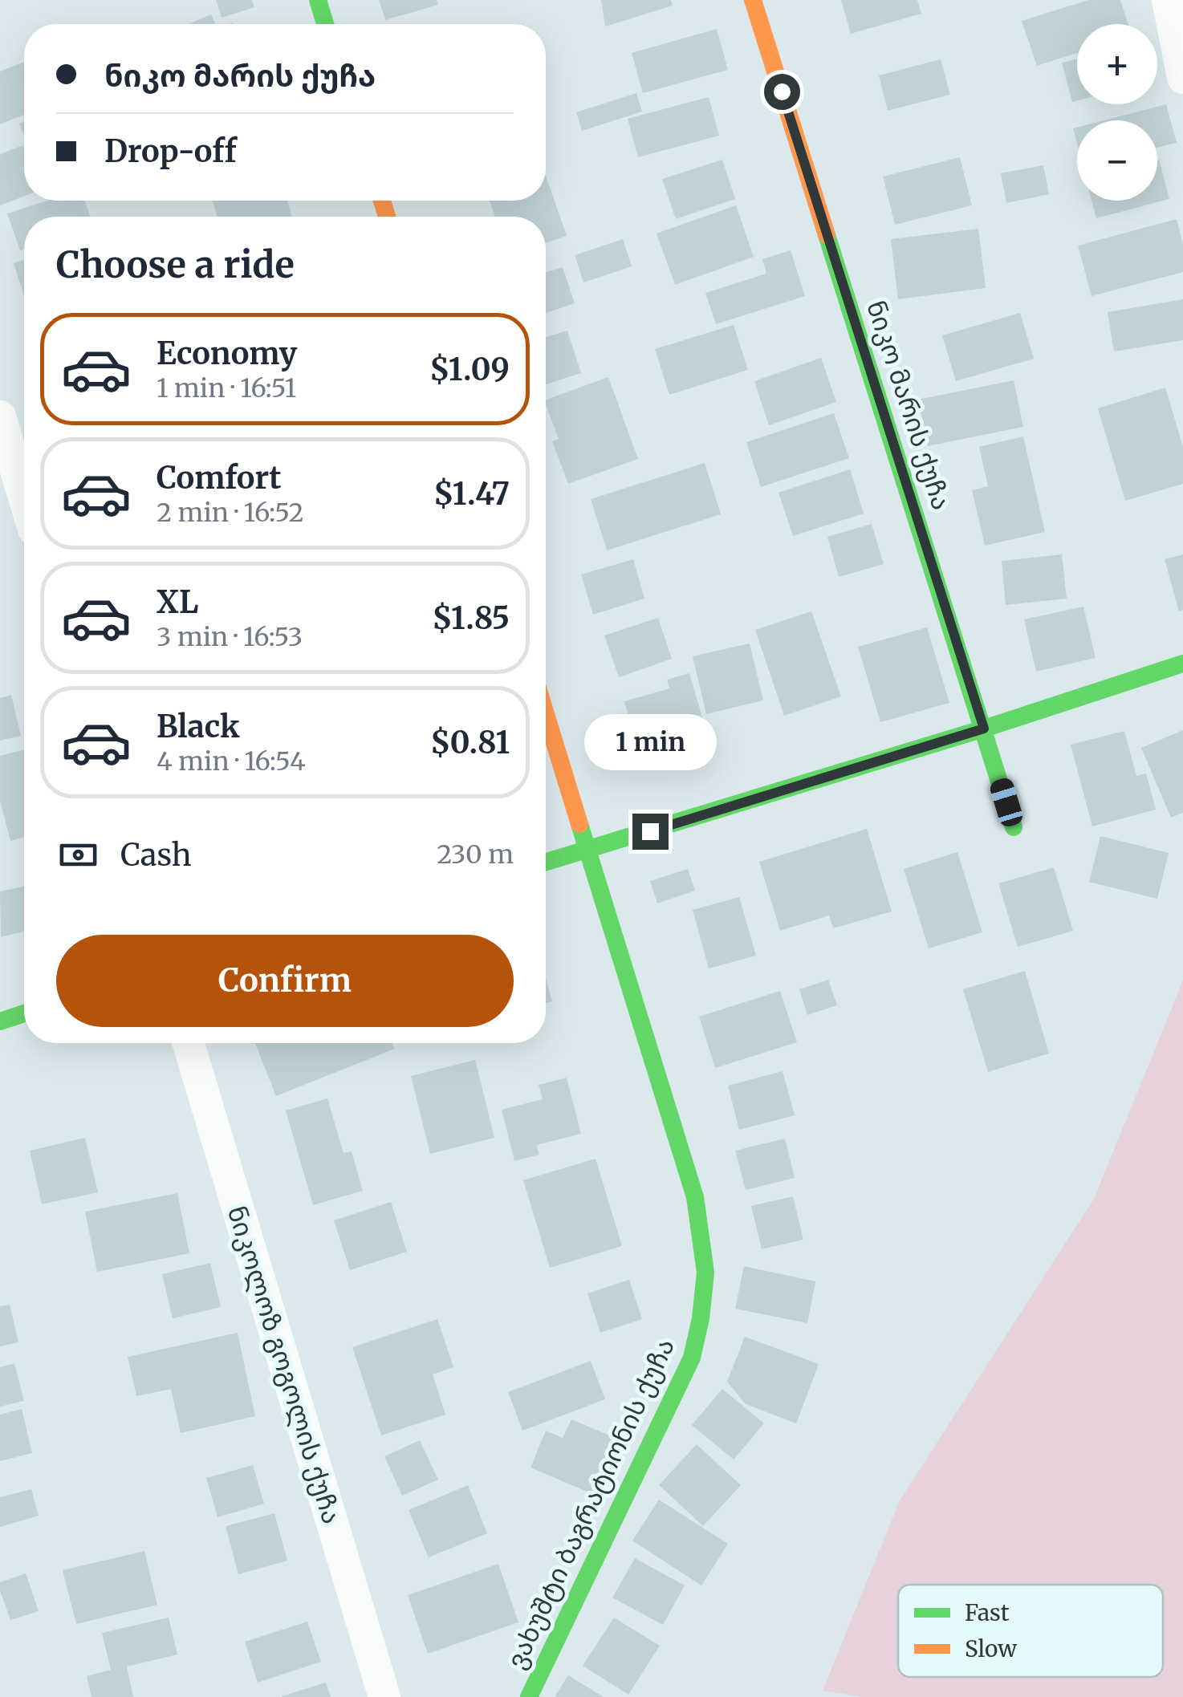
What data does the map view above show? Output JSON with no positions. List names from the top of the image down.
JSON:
{
  "streets": {
    "street": ["ნიკო მარის ქუჩა", "ნიკოლოზ გოგოლის ქუჩა", "ვახუშტი ბაგრატიონის ქუჩა"]
  },
  "legend": ["Fast", "Slow"],
  "page": {
    "map_buttons": ["+", "−"],
    "banner": ["ნიკო მარის ქუჩა", "Drop-off"],
    "heading": "Choose a ride",
    "list": [
      {
        "name": "Economy",
        "note": "1 min · 16:51",
        "value": "$1.09"
      },
      {
        "name": "Comfort",
        "note": "2 min · 16:52",
        "value": "$1.47"
      },
      {
        "name": "XL",
        "note": "3 min · 16:53",
        "value": "$1.85"
      },
      {
        "name": "Black",
        "note": "4 min · 16:54",
        "value": "$0.81"
      }
    ],
    "bubble": "1 min",
    "pay": ["Cash", "230 m"],
    "buttons": "Confirm"
  }
}
